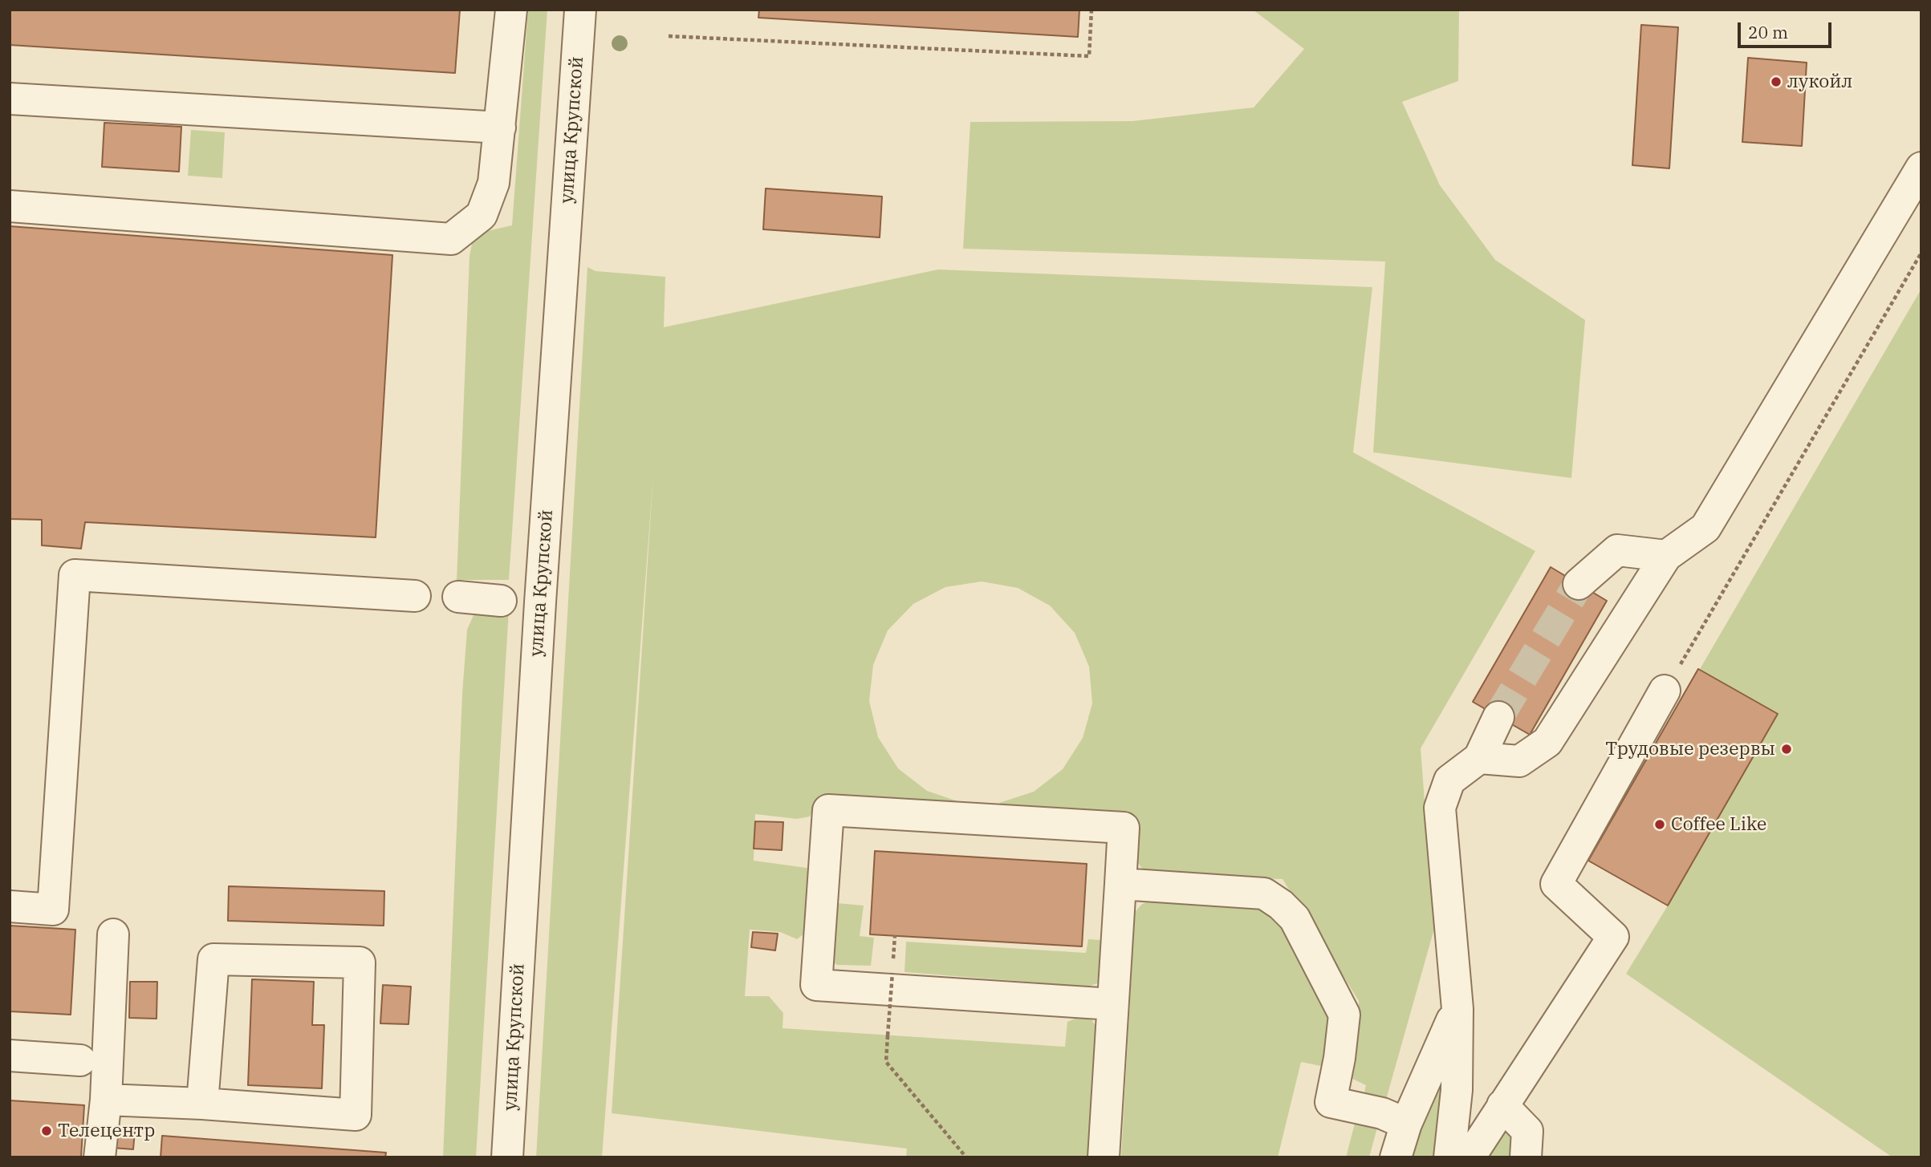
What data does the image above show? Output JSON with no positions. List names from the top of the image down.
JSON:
{
  "streets": {
    "street": ["улица Крупской"]
  },
  "places": [
    "лукойл",
    "Трудовые резервы",
    "Coffee Like",
    "Телецентр"
  ],
  "scale_bar": "20 m"
}
